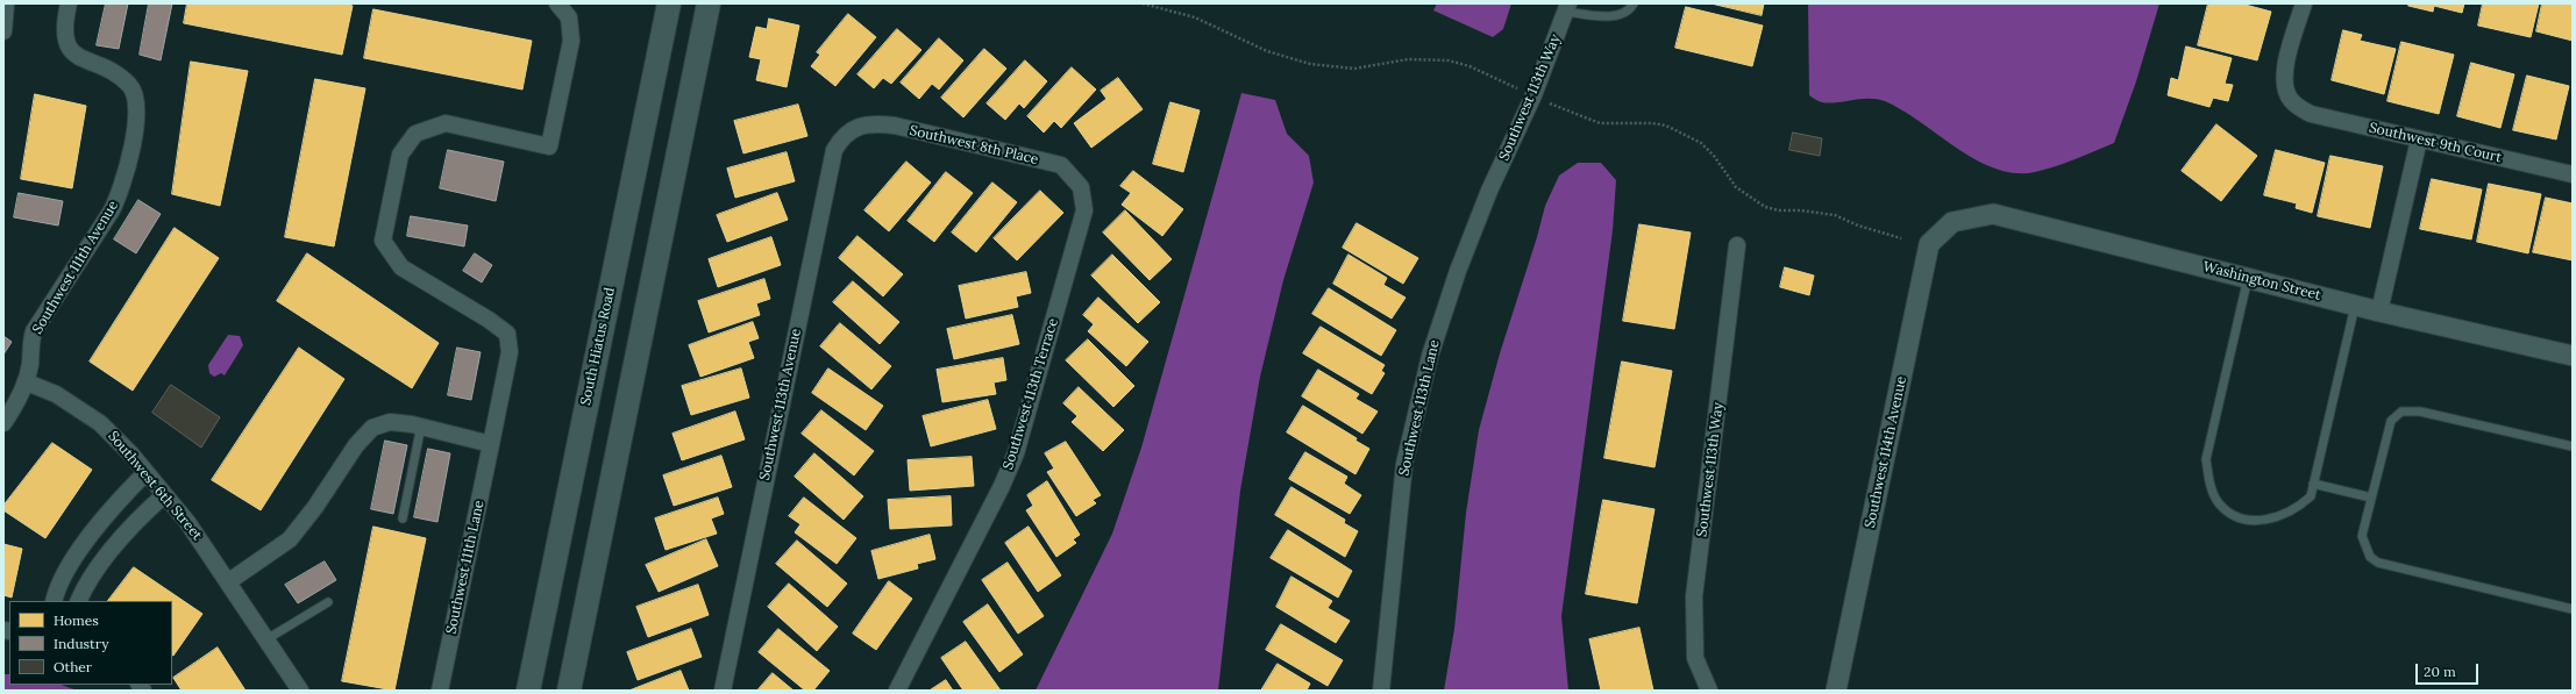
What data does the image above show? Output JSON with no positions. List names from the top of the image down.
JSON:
{
  "streets": {
    "main road": ["South Hiatus Road"],
    "street": [
      "Southwest 113th Way",
      "Southwest 9th Court",
      "Southwest 8th Place",
      "Southwest 111th Avenue",
      "Washington Street",
      "Southwest 113th Terrace",
      "Southwest 113th Avenue",
      "Southwest 113th Lane",
      "Southwest 114th Avenue",
      "Southwest 6th Street",
      "Southwest 111th Lane"
    ]
  },
  "crossings": [
    ["Southwest 113th Way", "Southwest 113th Lane"],
    ["Southwest 8th Place", "Southwest 113th Terrace"],
    ["Southwest 8th Place", "Southwest 113th Avenue"],
    ["Southwest 111th Avenue", "Southwest 6th Street"],
    ["Washington Street", "Southwest 114th Avenue"]
  ],
  "legend": ["Homes", "Industry", "Other"],
  "scale_bar": "20 m"
}
